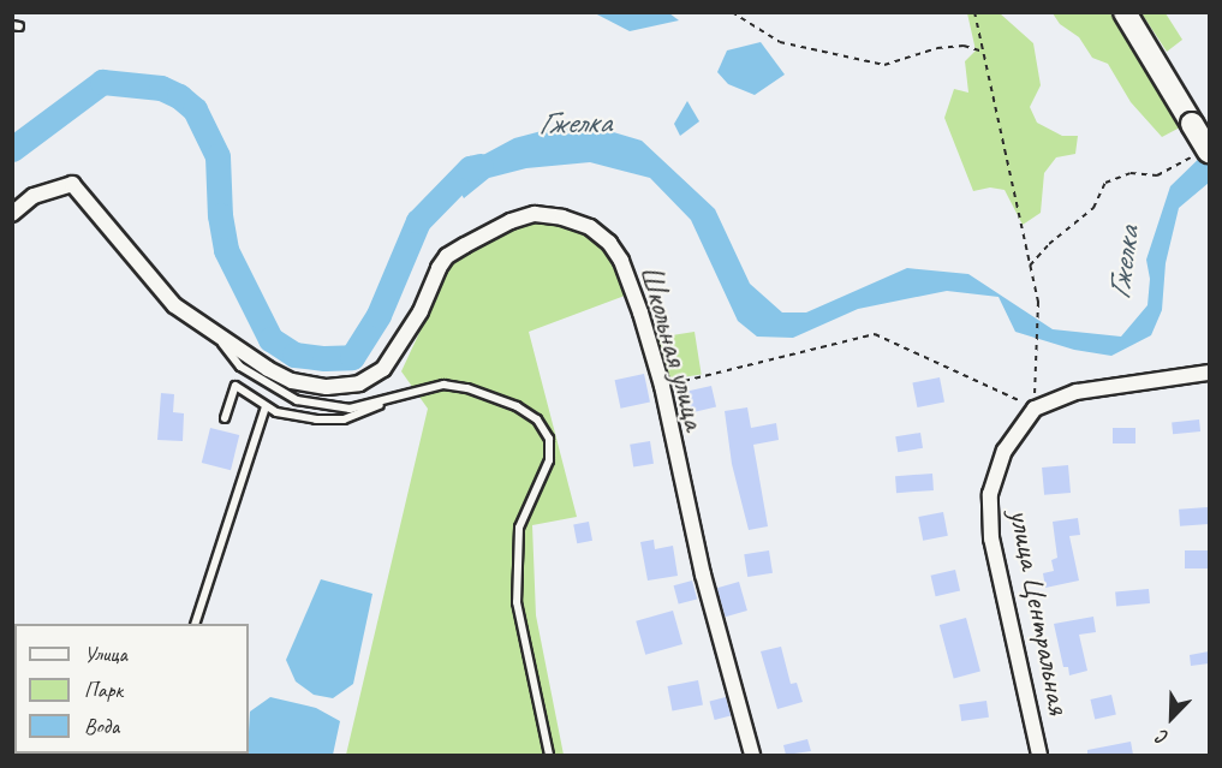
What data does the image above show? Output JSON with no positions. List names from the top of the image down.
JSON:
{
  "streets": {
    "street": ["Школьная улица", "улица Центральная"]
  },
  "water": ["Гжелка"],
  "legend": ["Улица", "Парк", "Вода"],
  "north": "bottom left"
}
